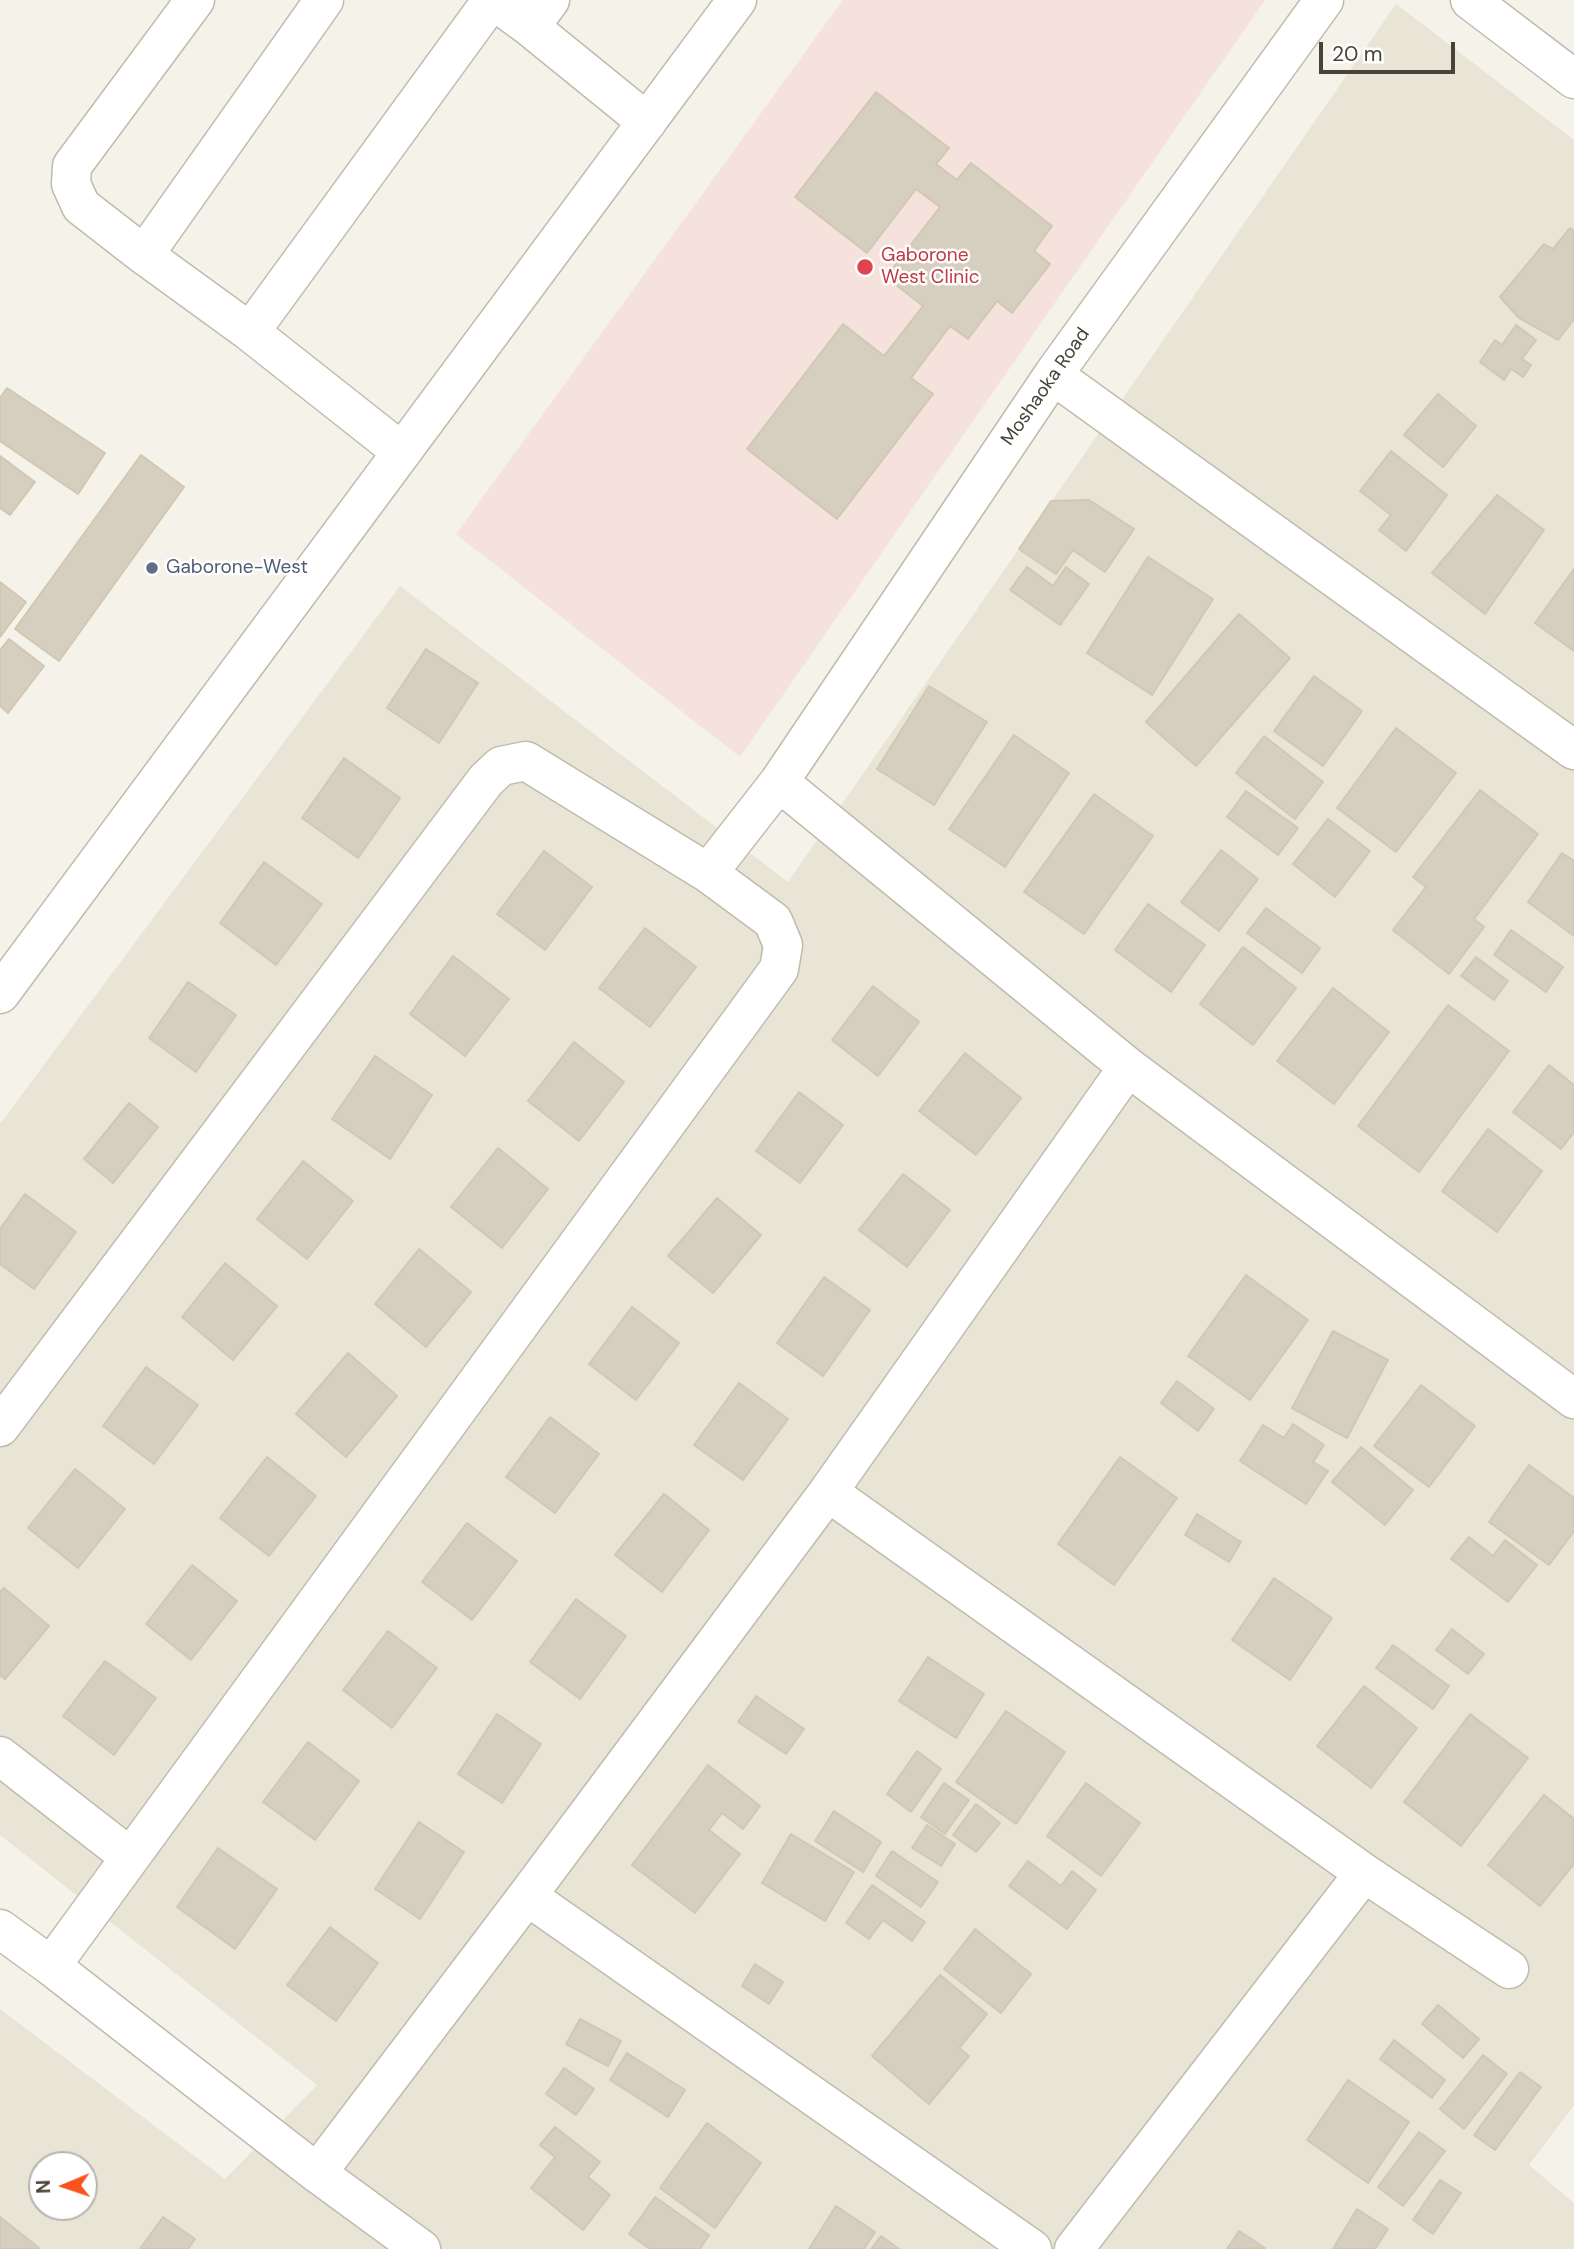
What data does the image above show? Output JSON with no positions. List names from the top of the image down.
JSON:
{
  "streets": {
    "street": ["Moshaoka Road"]
  },
  "places": ["Gaborone West Clinic", "Gaborone-West"],
  "scale_bar": "20 m",
  "north": "left"
}
